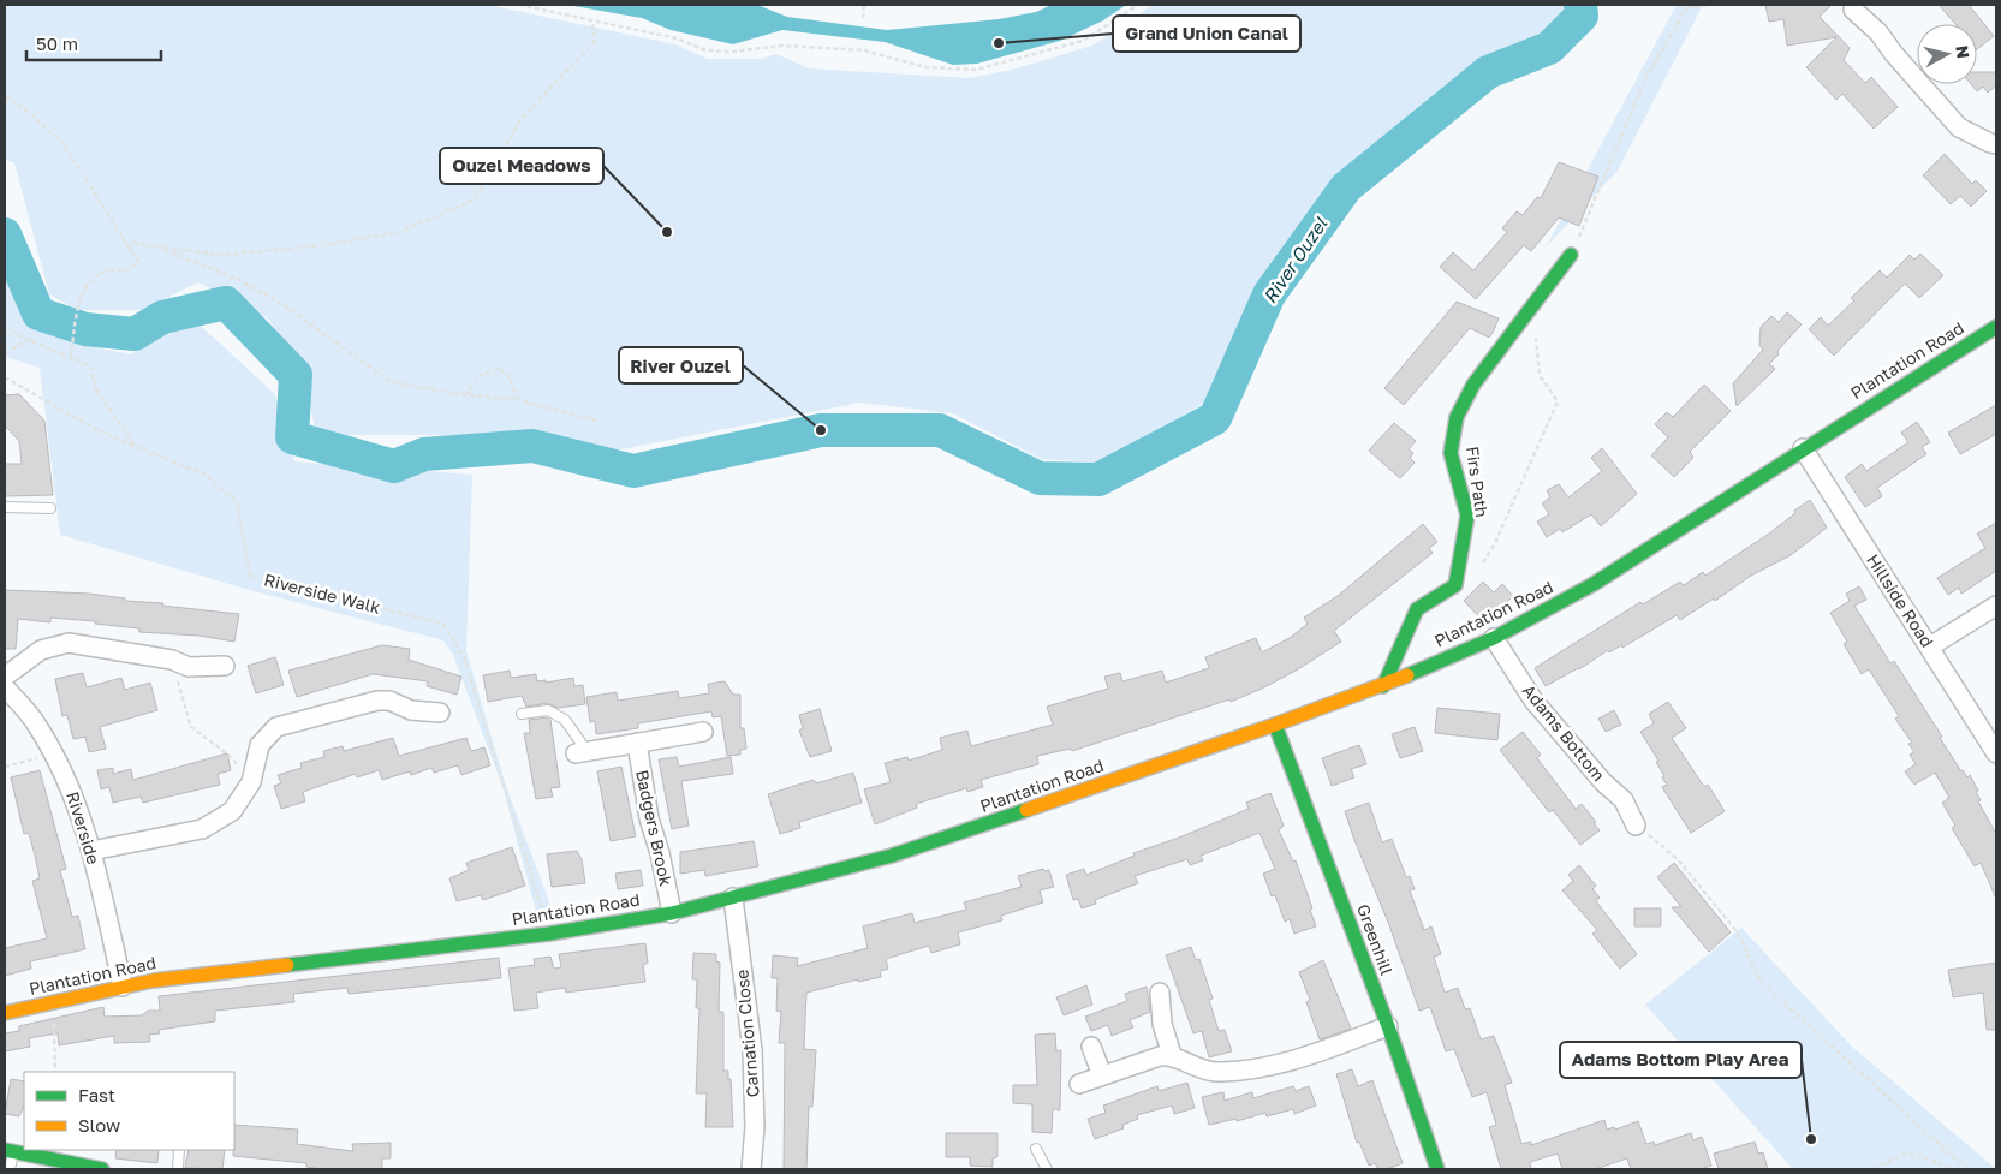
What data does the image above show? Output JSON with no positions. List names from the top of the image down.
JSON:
{
  "streets": {
    "street": [
      "Plantation Road",
      "Firs Path",
      "Hillside Road",
      "Adams Bottom",
      "Riverside",
      "Badgers Brook",
      "Greenhill",
      "Carnation Close"
    ],
    "path": ["Riverside Walk"]
  },
  "crossings": [
    ["Plantation Road", "Firs Path"],
    ["Plantation Road", "Riverside Walk"],
    ["Plantation Road", "Hillside Road"],
    ["Plantation Road", "Adams Bottom"],
    ["Plantation Road", "Riverside"],
    ["Plantation Road", "Badgers Brook"],
    ["Plantation Road", "Greenhill"],
    ["Plantation Road", "Carnation Close"]
  ],
  "water": ["River Ouzel"],
  "places": [
    "Grand Union Canal",
    "Ouzel Meadows",
    "River Ouzel",
    "Adams Bottom Play Area"
  ],
  "legend": ["Fast", "Slow"],
  "scale_bar": "50 m",
  "north": "right"
}
